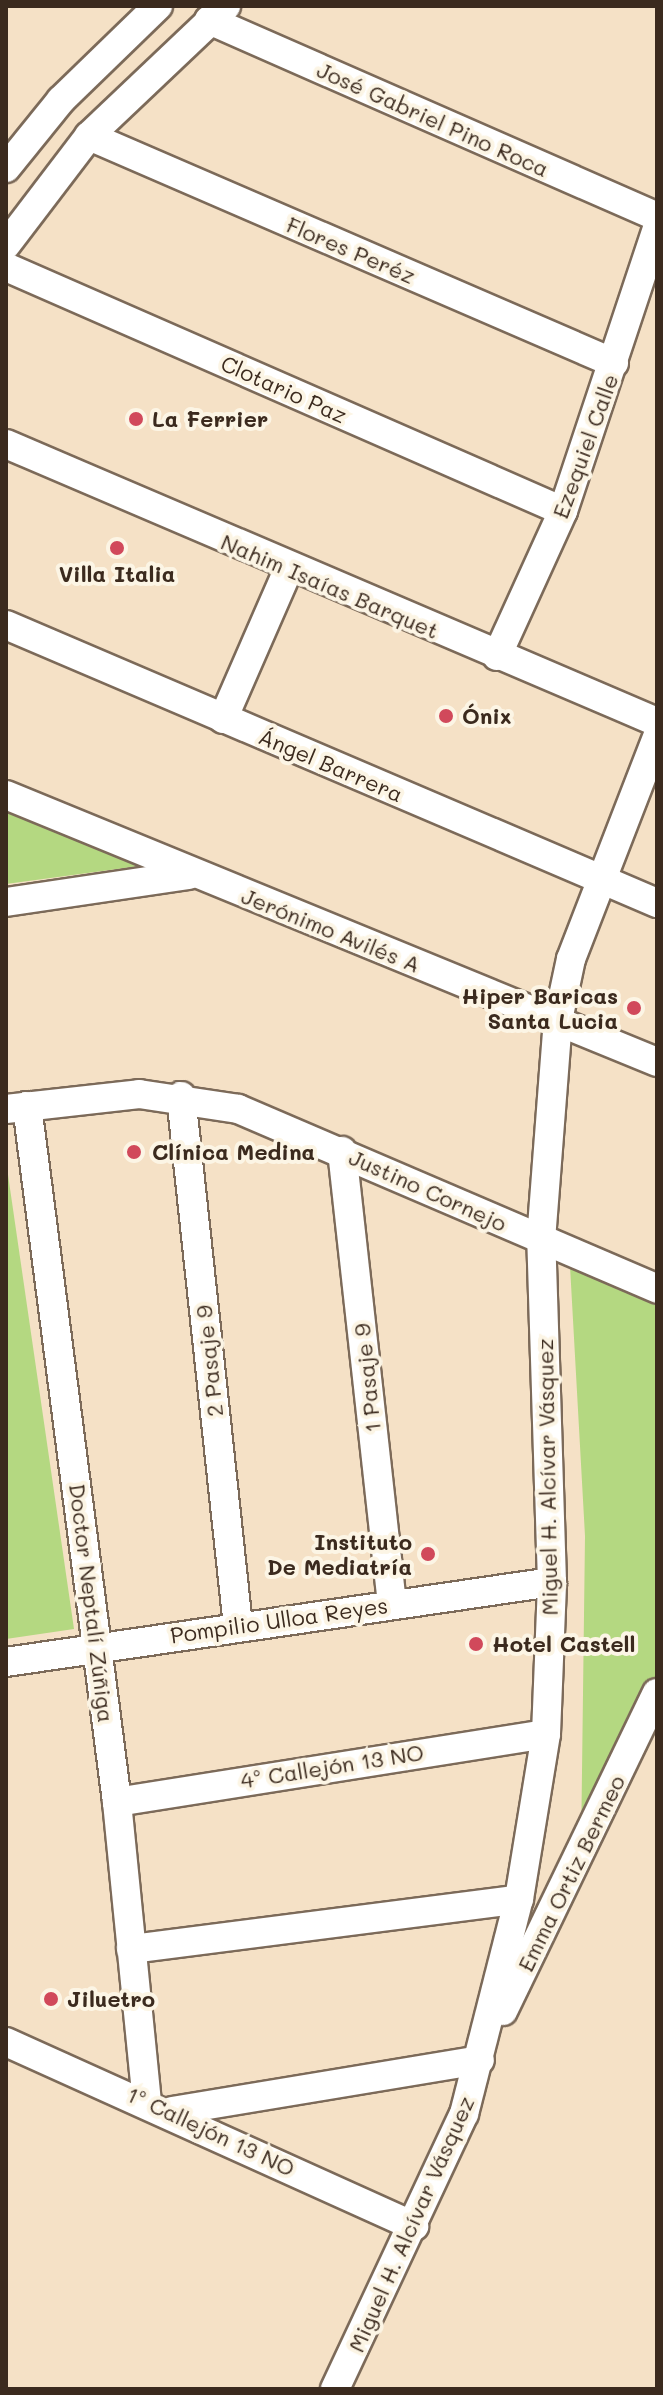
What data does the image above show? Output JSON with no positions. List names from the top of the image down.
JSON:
{
  "streets": {
    "street": [
      "José Gabriel Pino Roca",
      "Flores Peréz",
      "Clotario Paz",
      "Ezequiel Calle",
      "Nahim Isaías Barquet",
      "Ángel Barrera",
      "Jerónimo Avilés A",
      "Justino Cornejo",
      "2 Pasaje 9",
      "1 Pasaje 9",
      "Miguel H. Alcívar Vásquez",
      "Doctor Neptalí Zúñiga",
      "Pompilio Ulloa Reyes",
      "4º Callejón 13 NO",
      "Emma Ortiz Bermeo",
      "1º Callejón 13 NO"
    ]
  },
  "crossings": [
    ["Flores Peréz", "Ezequiel Calle"],
    ["Clotario Paz", "Ezequiel Calle"],
    ["Ezequiel Calle", "Nahim Isaías Barquet"],
    ["Ángel Barrera", "Miguel H. Alcívar Vásquez"],
    ["Jerónimo Avilés A", "Miguel H. Alcívar Vásquez"],
    ["Justino Cornejo", "2 Pasaje 9"],
    ["Justino Cornejo", "1 Pasaje 9"],
    ["Justino Cornejo", "Miguel H. Alcívar Vásquez"],
    ["Justino Cornejo", "Doctor Neptalí Zúñiga"],
    ["2 Pasaje 9", "Pompilio Ulloa Reyes"],
    ["1 Pasaje 9", "Pompilio Ulloa Reyes"],
    ["Miguel H. Alcívar Vásquez", "Pompilio Ulloa Reyes"],
    ["Miguel H. Alcívar Vásquez", "4º Callejón 13 NO"],
    ["Miguel H. Alcívar Vásquez", "Emma Ortiz Bermeo"],
    ["Miguel H. Alcívar Vásquez", "1º Callejón 13 NO"],
    ["Doctor Neptalí Zúñiga", "Pompilio Ulloa Reyes"],
    ["Doctor Neptalí Zúñiga", "4º Callejón 13 NO"],
    ["Doctor Neptalí Zúñiga", "1º Callejón 13 NO"]
  ],
  "places": [
    "La Ferrier",
    "Villa Italia",
    "Ónix",
    "Hiper Baricas Santa Lucia",
    "Clínica Medina",
    "Instituto De Mediatría",
    "Hotel Castell",
    "Jiluetro"
  ]
}
